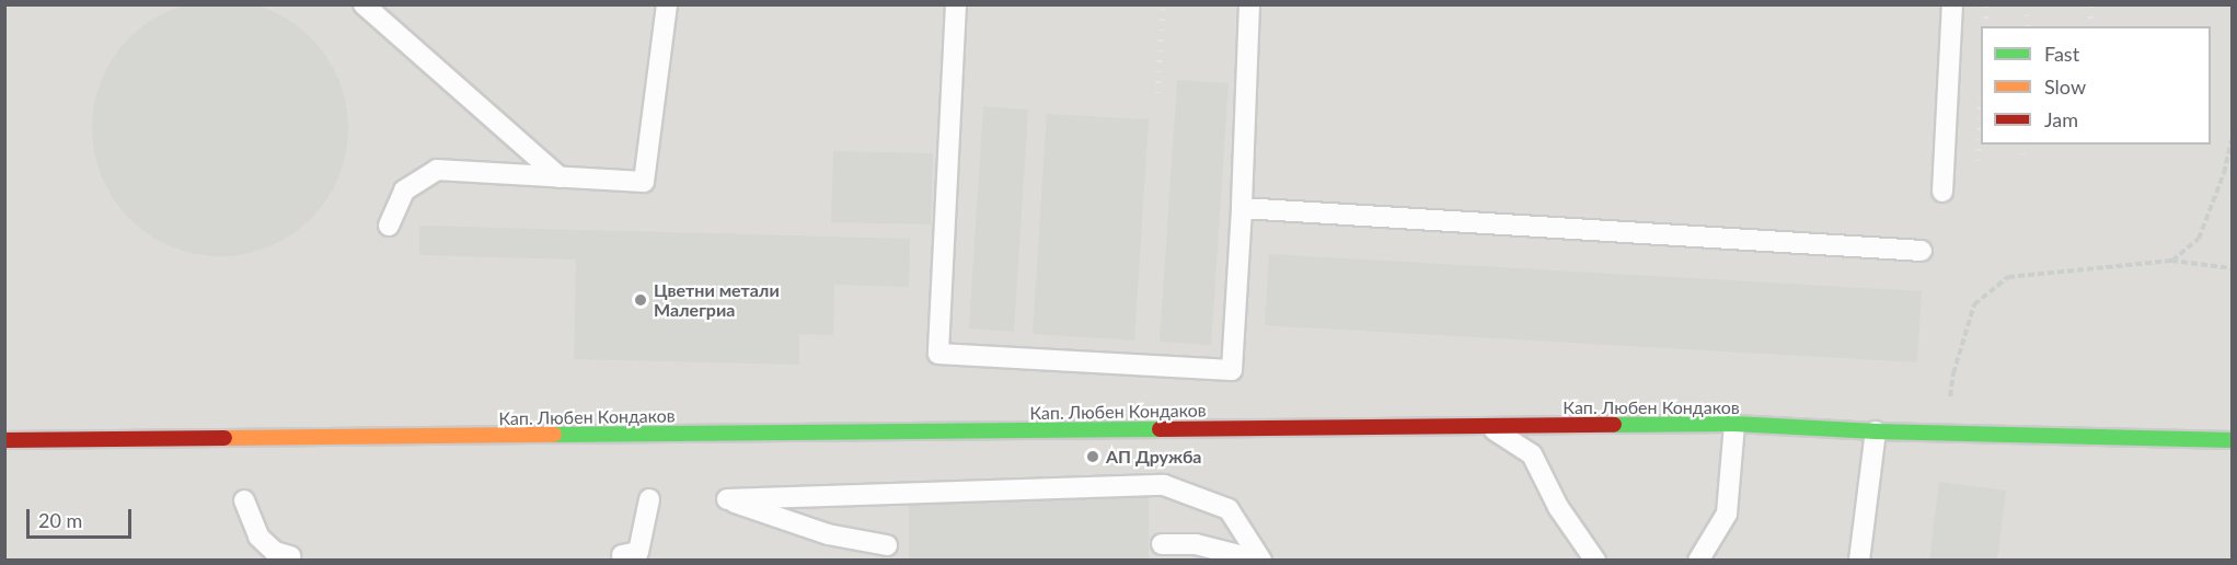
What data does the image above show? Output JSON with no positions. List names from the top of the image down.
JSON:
{
  "streets": {
    "street": ["Кап. Любен Кондаков"]
  },
  "places": ["Цветни метали Малегриа", "АП Дружба"],
  "legend": ["Fast", "Slow", "Jam"],
  "scale_bar": "20 m"
}
